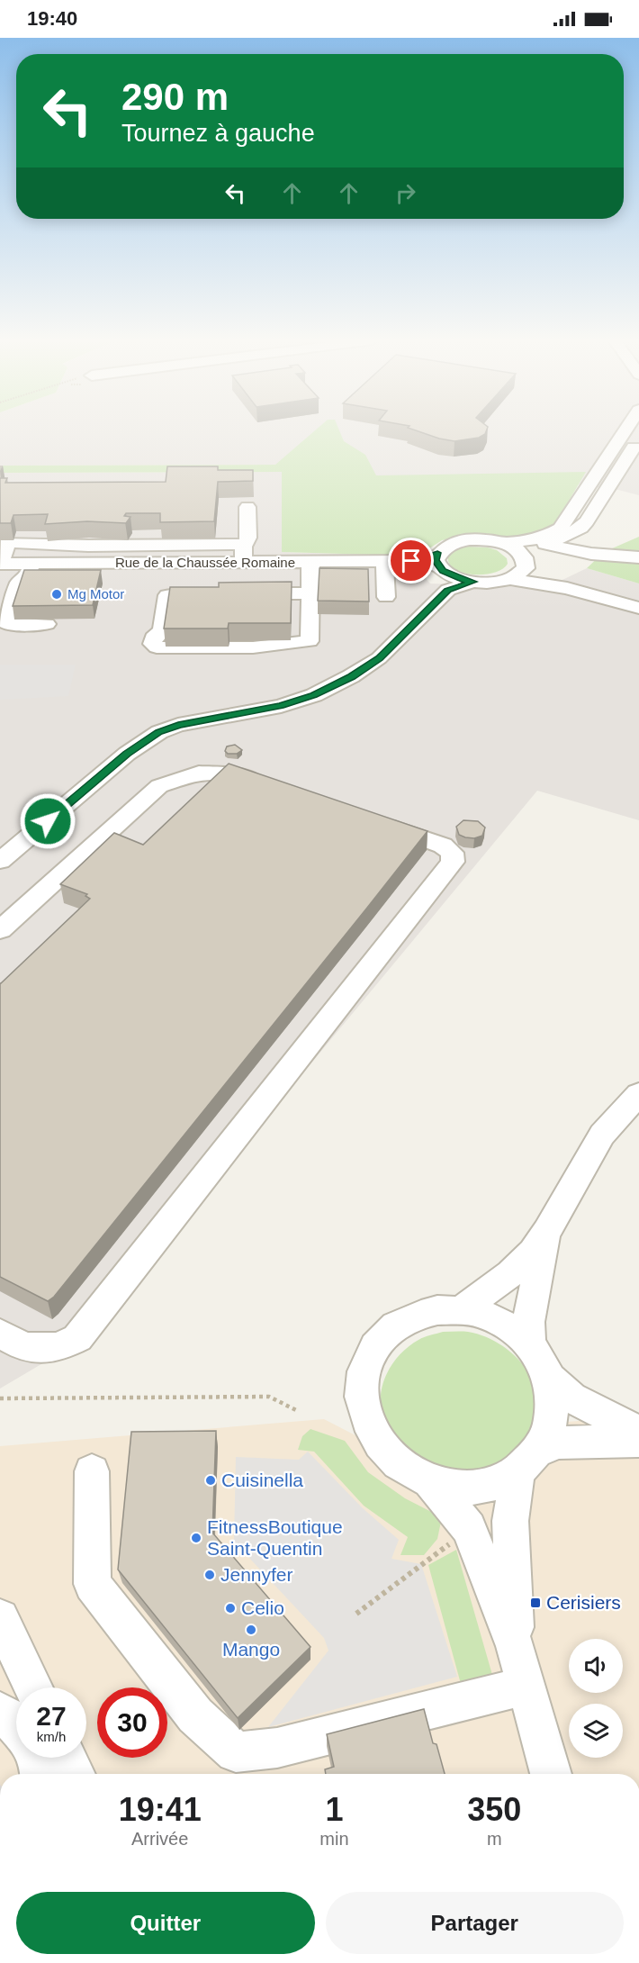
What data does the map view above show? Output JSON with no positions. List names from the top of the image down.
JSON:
{
  "streets": {
    "street": ["Rue de la Chaussée Romaine"]
  },
  "places": {
    "other": [
      "Mg Motor",
      "Cuisinella",
      "FitnessBoutique Saint-Quentin",
      "Jennyfer",
      "Celio",
      "Mango"
    ],
    "transit": ["Cerisiers"]
  },
  "page": {
    "status": "19:40",
    "turn": ["290 m", "Tournez à gauche"],
    "speed": "27 km/h",
    "limit": "30",
    "eta": [
      "19:41",
      "Arrivée",
      "1",
      "min",
      "350",
      "m"
    ],
    "buttons": ["Quitter", "Partager"]
  }
}
